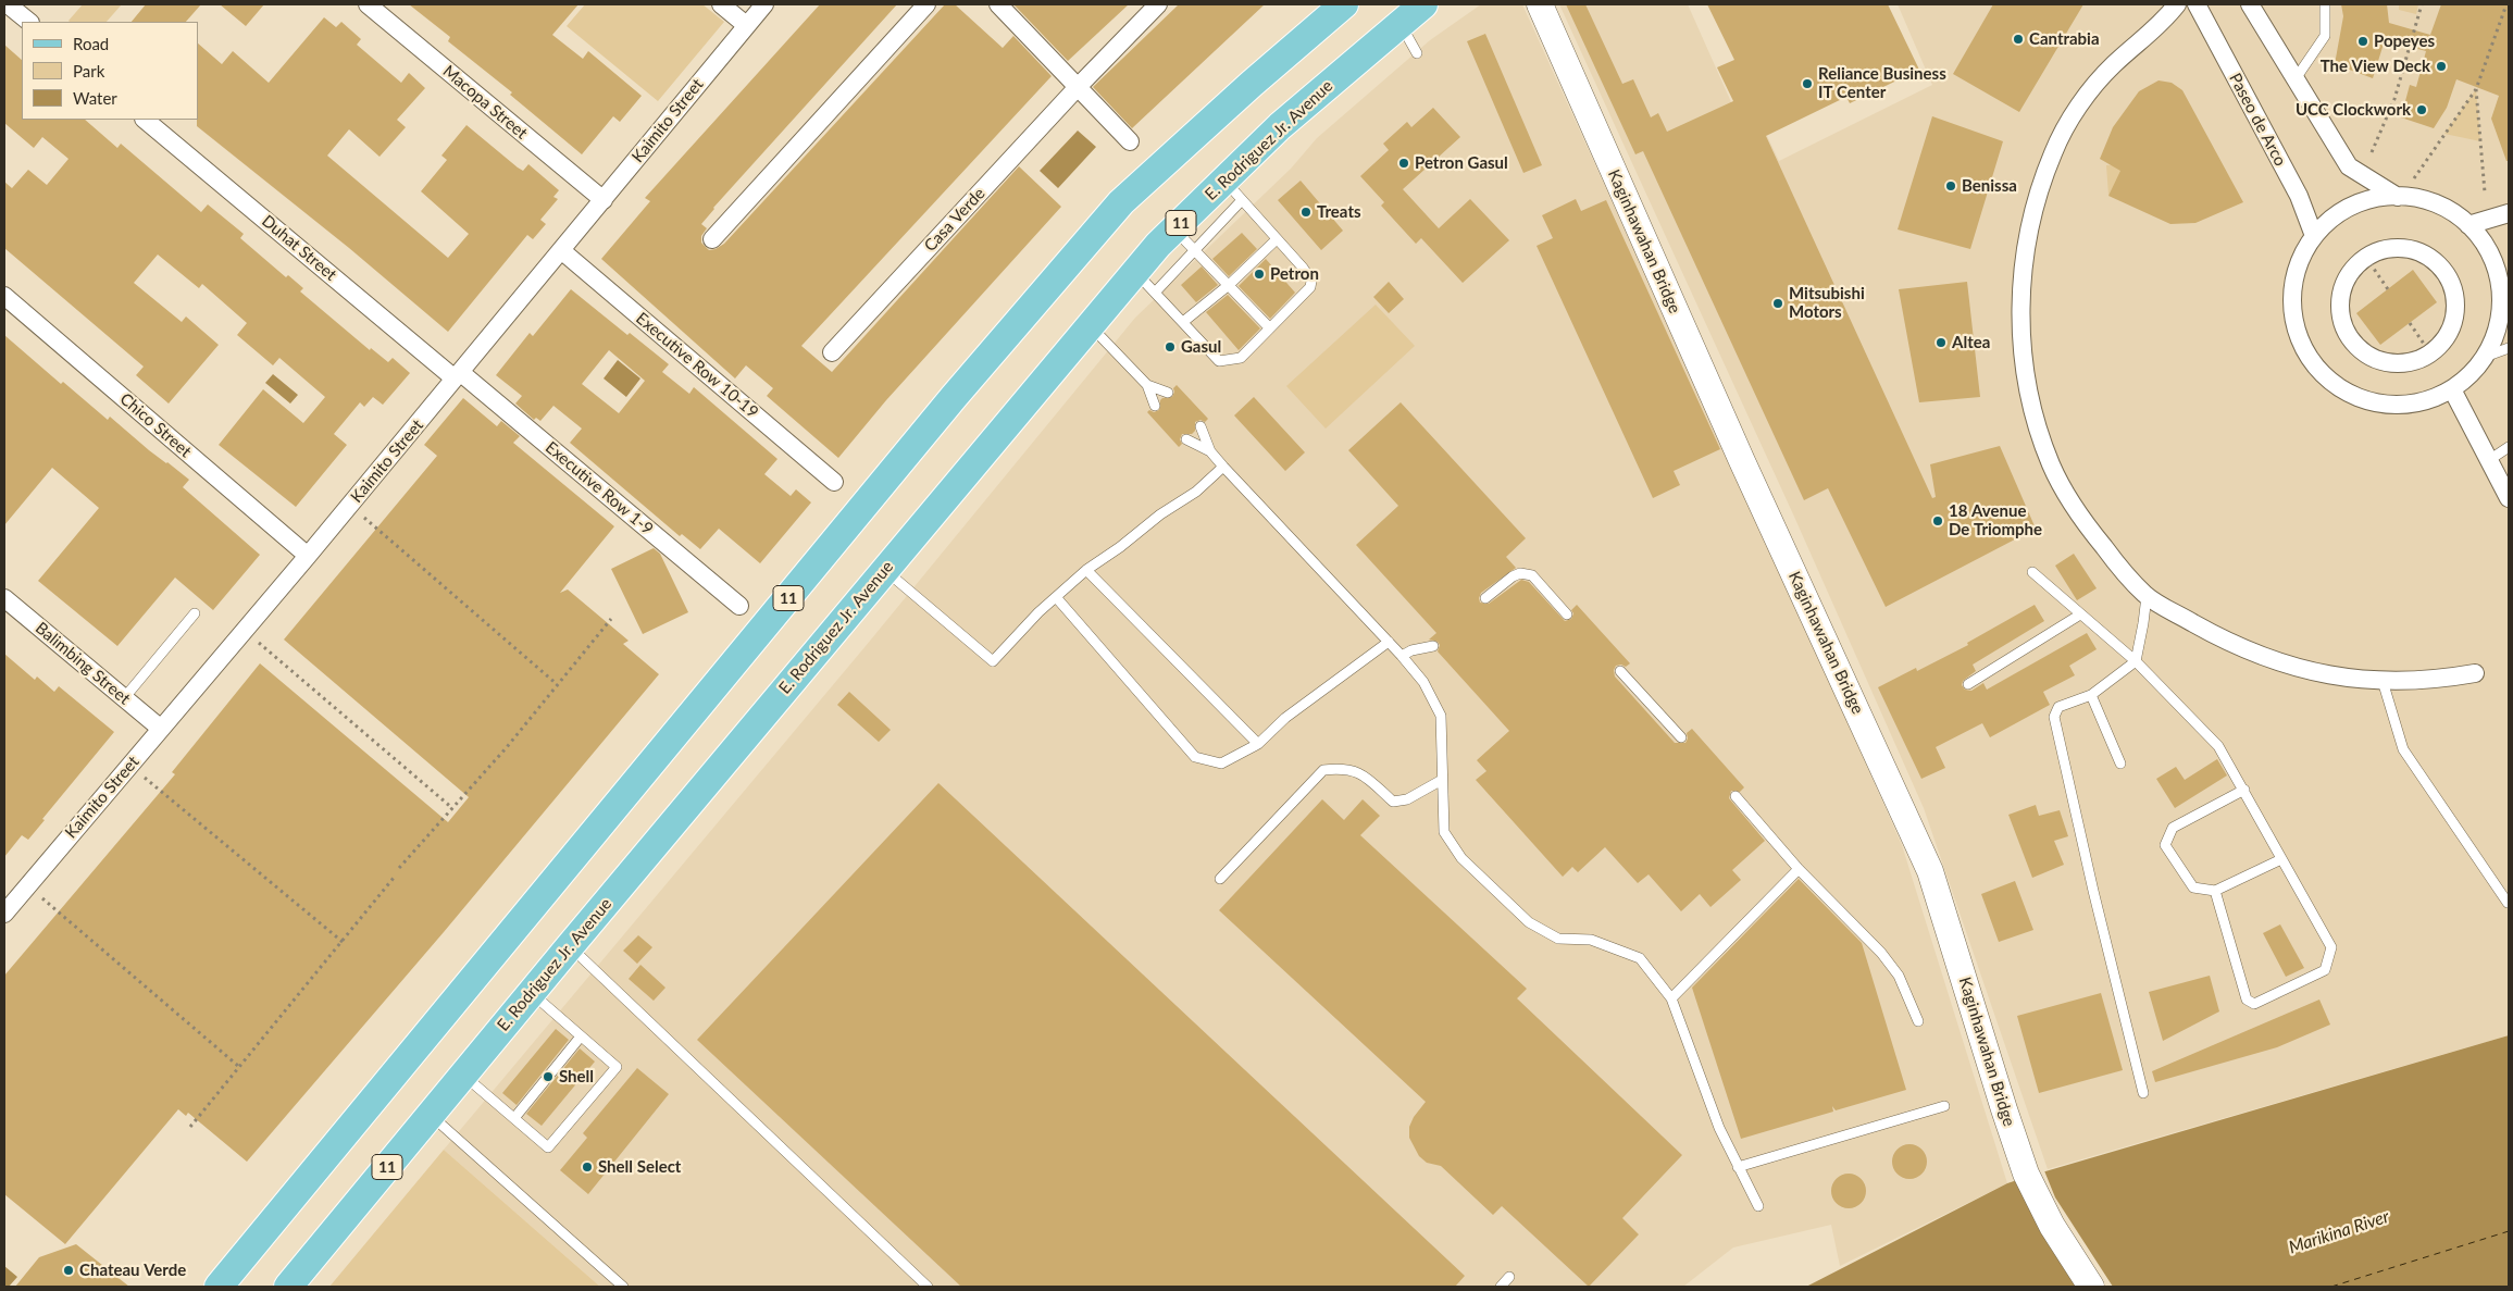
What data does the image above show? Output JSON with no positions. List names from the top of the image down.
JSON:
{
  "streets": {
    "main road": ["E. Rodriguez Jr. Avenue", "11", "Kaginhawahan Bridge"],
    "street": [
      "Macopa Street",
      "Paseo de Arco",
      "Kaimito Street",
      "Casa Verde",
      "Duhat Street",
      "Executive Row 10-19",
      "Chico Street",
      "Executive Row 1-9",
      "Balimbing Street"
    ]
  },
  "crossings": [
    ["Macopa Street", "Kaimito Street"],
    ["Kaimito Street", "Duhat Street"],
    ["Kaimito Street", "Executive Row 10-19"],
    ["Kaimito Street", "Chico Street"],
    ["Kaimito Street", "Executive Row 1-9"],
    ["Kaimito Street", "Balimbing Street"],
    ["Duhat Street", "Executive Row 1-9"]
  ],
  "water": ["Marikina River"],
  "places": [
    "Cantrabia",
    "Popeyes",
    "The View Deck",
    "Reliance Business IT Center",
    "UCC Clockwork",
    "Petron Gasul",
    "Benissa",
    "Treats",
    "Petron",
    "Mitsubishi Motors",
    "Altea",
    "Gasul",
    "18 Avenue De Triomphe",
    "Shell",
    "Shell Select",
    "Chateau Verde"
  ],
  "legend": ["Road", "Park", "Water"]
}
